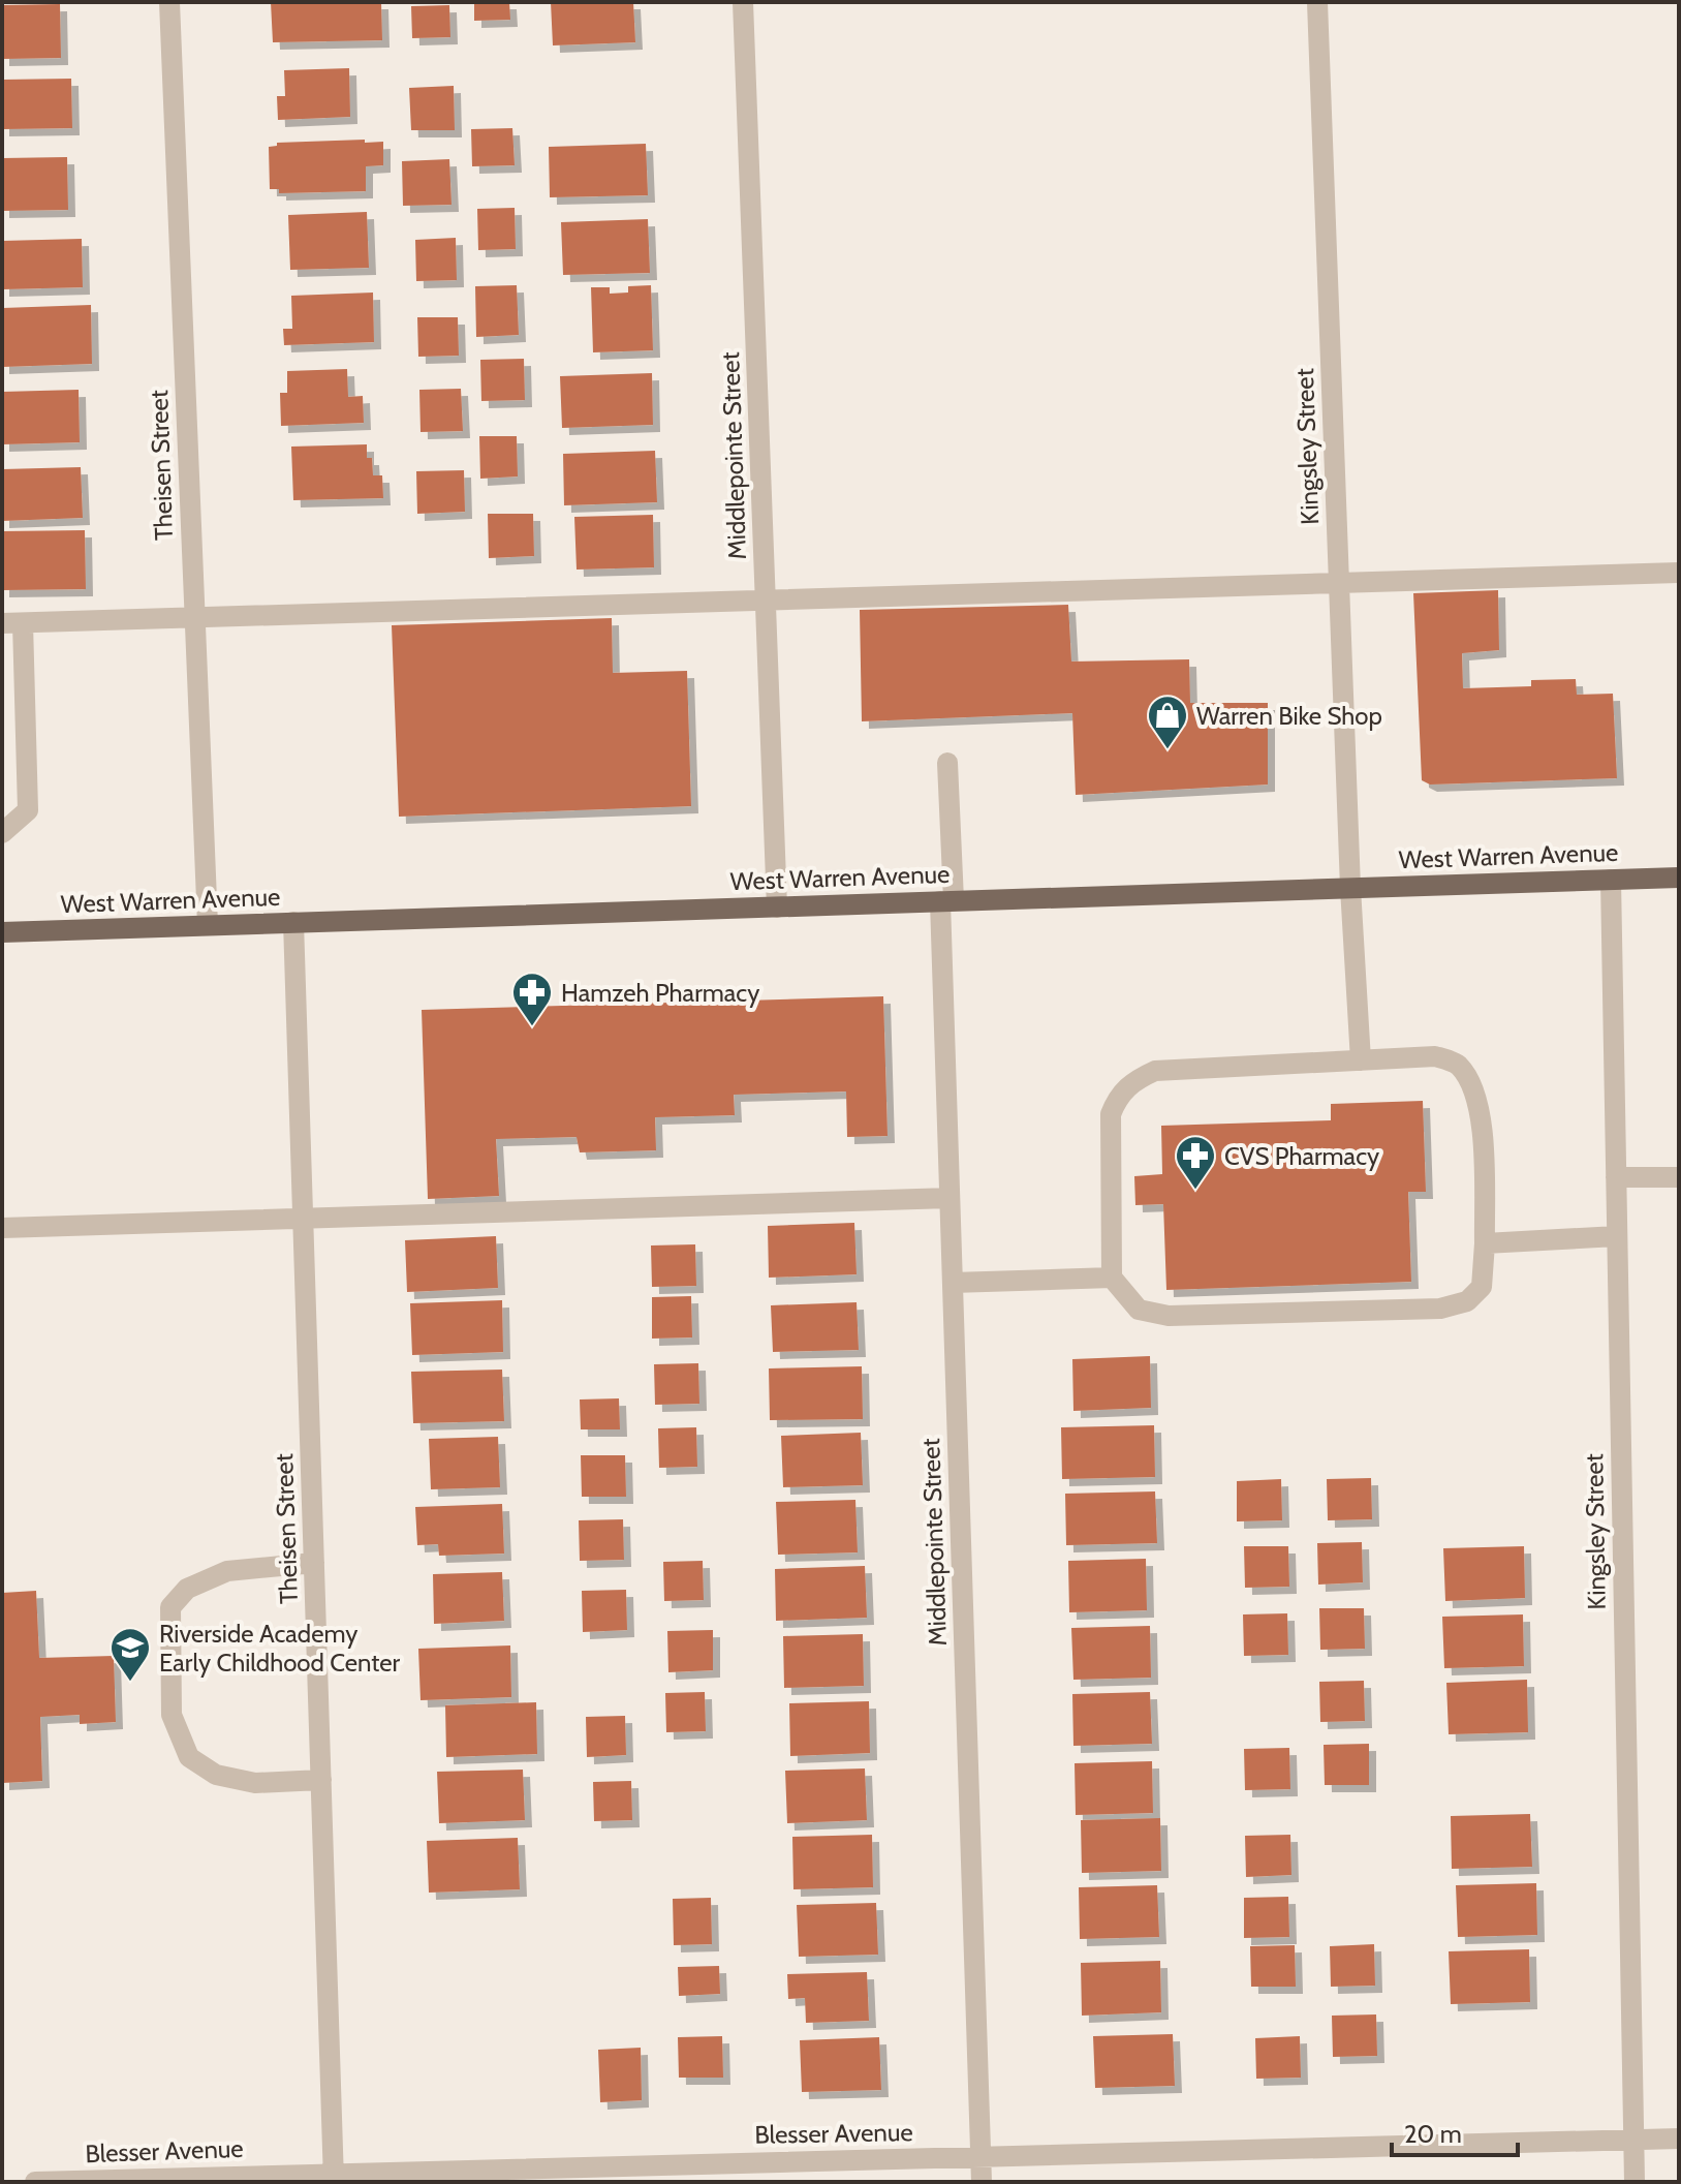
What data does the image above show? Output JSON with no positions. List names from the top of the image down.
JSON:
{
  "streets": {
    "main road": ["West Warren Avenue"],
    "street": [
      "Kingsley Street",
      "Middlepointe Street",
      "Theisen Street",
      "Blesser Avenue"
    ]
  },
  "crossings": [
    ["Kingsley Street", "West Warren Avenue"],
    ["Kingsley Street", "Blesser Avenue"],
    ["Middlepointe Street", "West Warren Avenue"],
    ["Middlepointe Street", "Blesser Avenue"],
    ["Theisen Street", "West Warren Avenue"],
    ["Theisen Street", "Blesser Avenue"]
  ],
  "places": {
    "shop": ["Warren Bike Shop"],
    "pharmacy": ["Hamzeh Pharmacy", "CVS Pharmacy"],
    "school or university": ["Riverside Academy Early Childhood Center"]
  },
  "scale_bar": "20 m"
}
